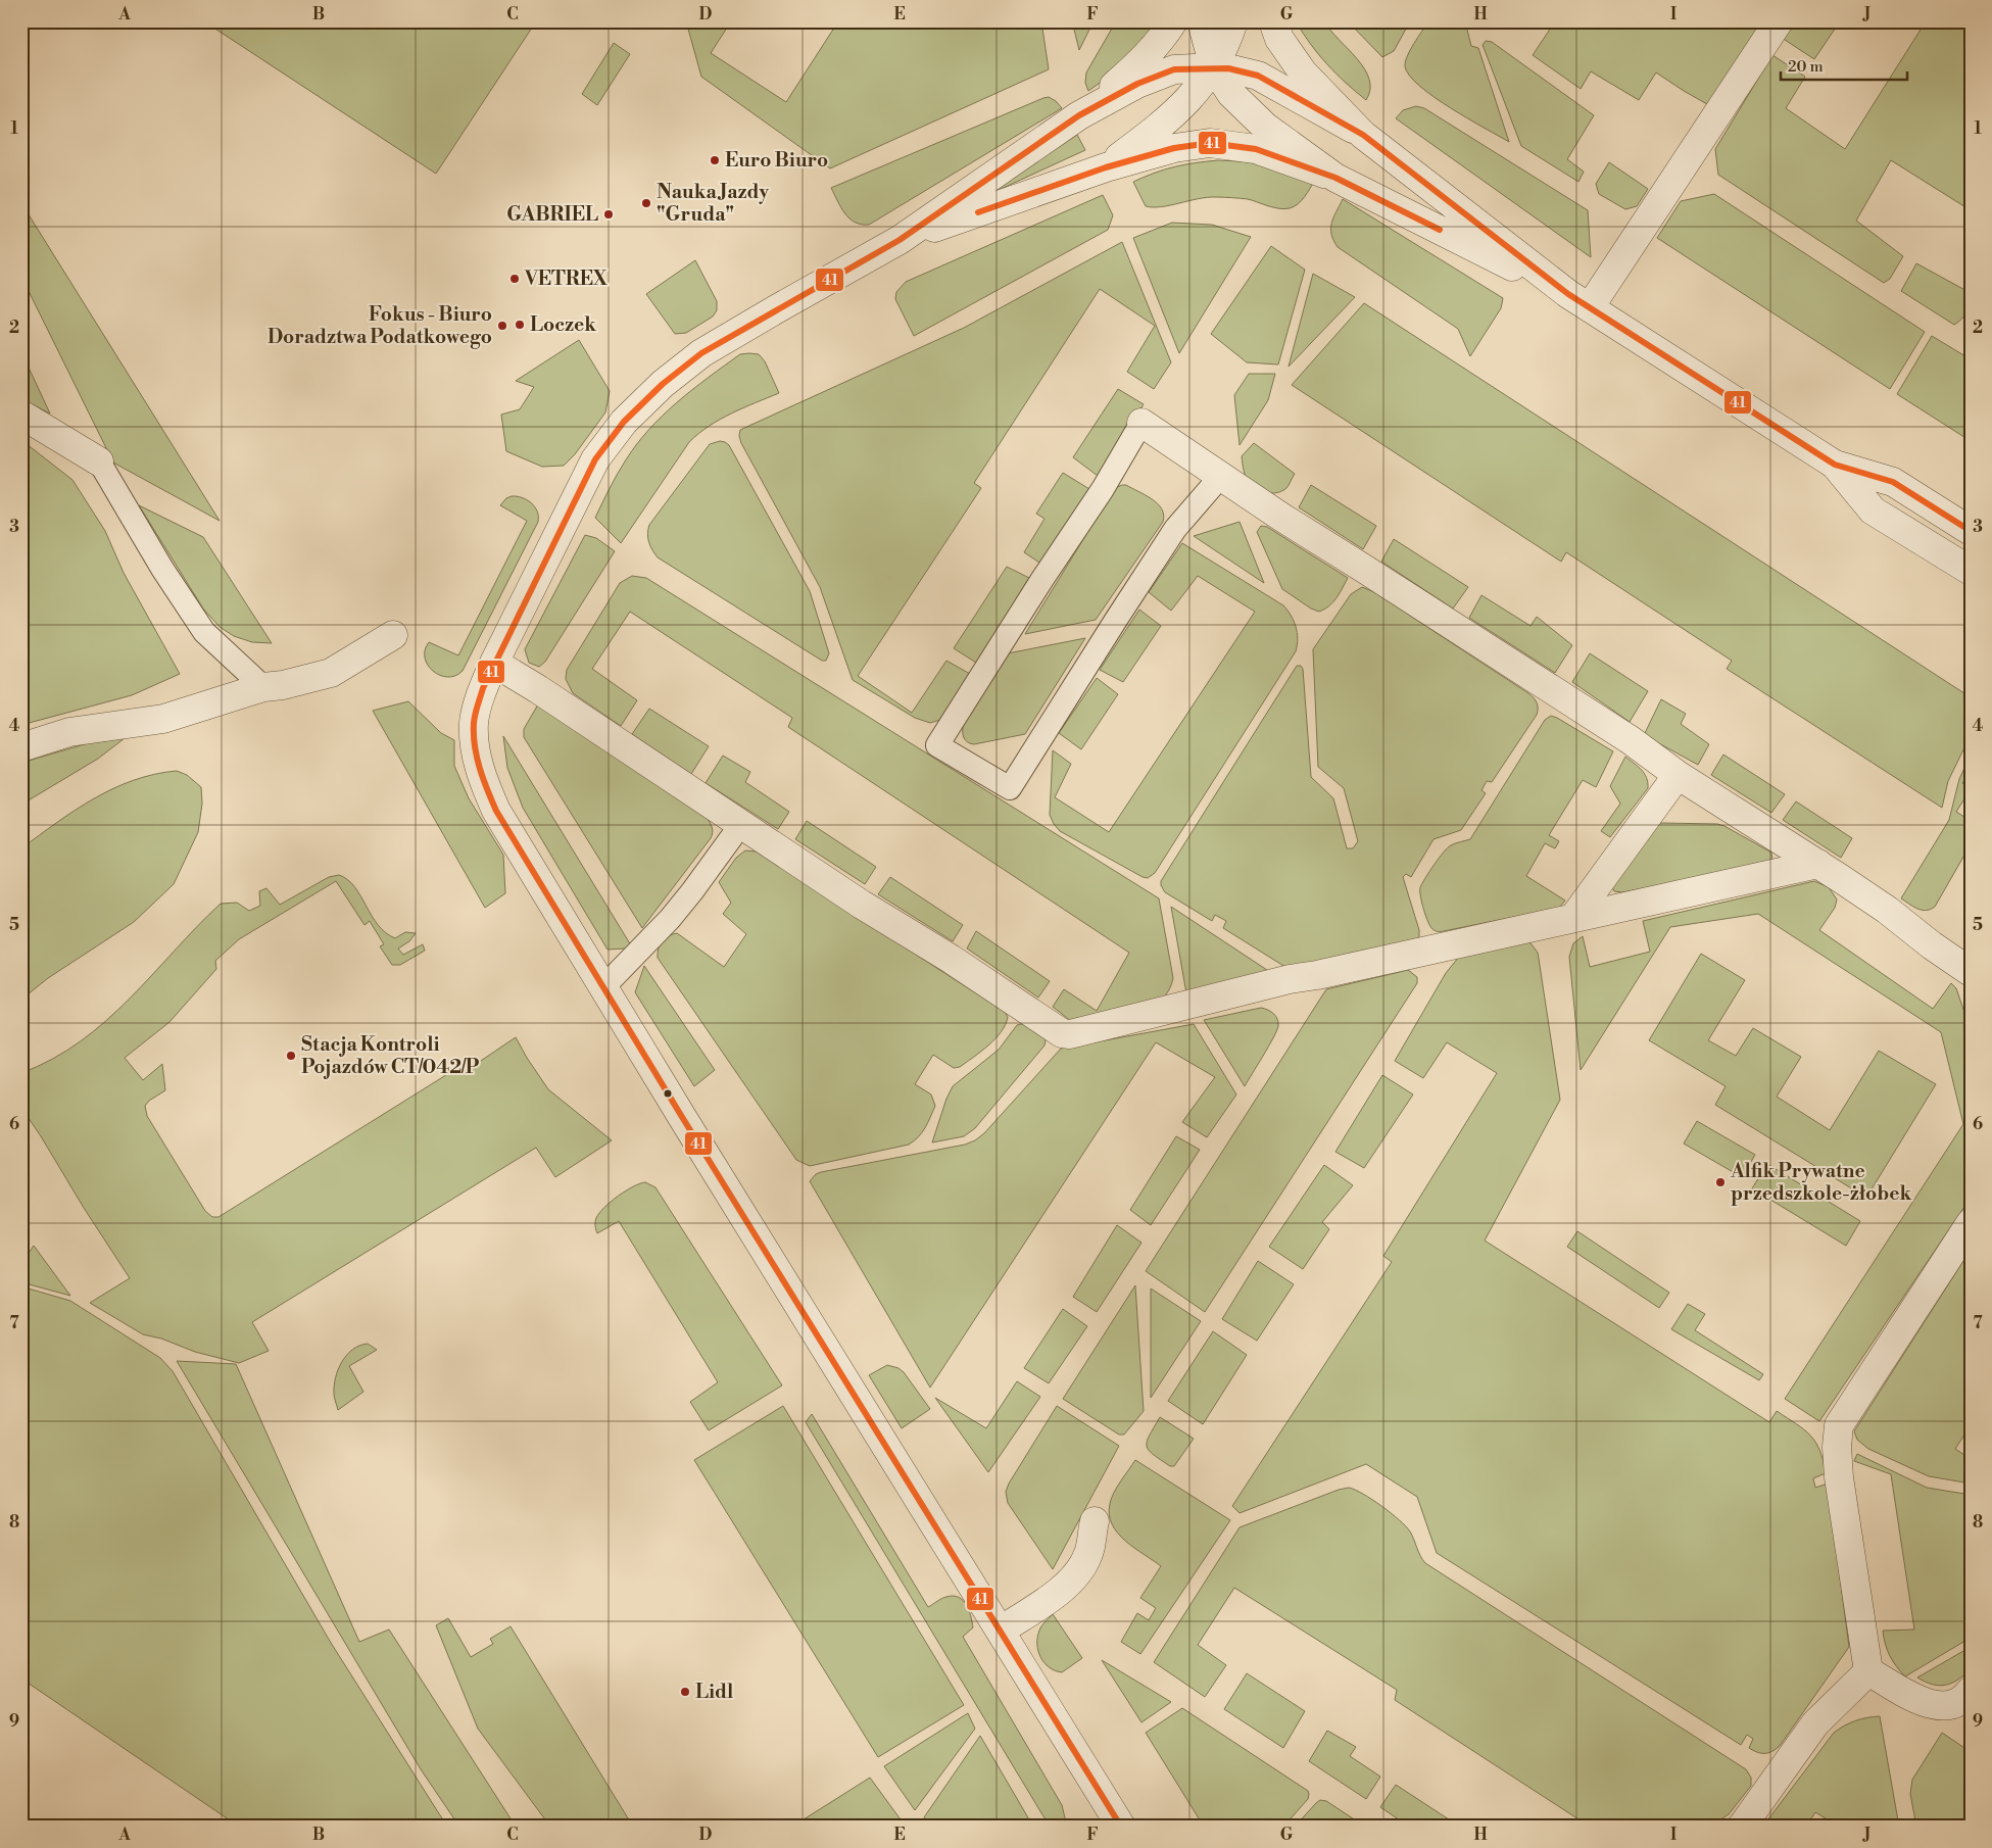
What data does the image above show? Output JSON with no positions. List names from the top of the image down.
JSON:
{
  "places": [
    "Euro Biuro",
    "Nauka Jazdy \"Gruda\"",
    "GABRIEL",
    "VETREX",
    "Loczek",
    "Fokus - Biuro Doradztwa Podatkowego",
    "Stacja Kontroli Pojazdów CT/042/P",
    "Alfik Prywatne przedszkole-żłobek",
    "Lidl"
  ],
  "lines": ["transit line 41"],
  "scale_bar": "20 m",
  "grid": {
    "columns": [
      "A",
      "B",
      "C",
      "D",
      "E",
      "F",
      "G",
      "H",
      "I",
      "J"
    ],
    "rows": [
      "1",
      "2",
      "3",
      "4",
      "5",
      "6",
      "7",
      "8",
      "9"
    ]
  }
}
